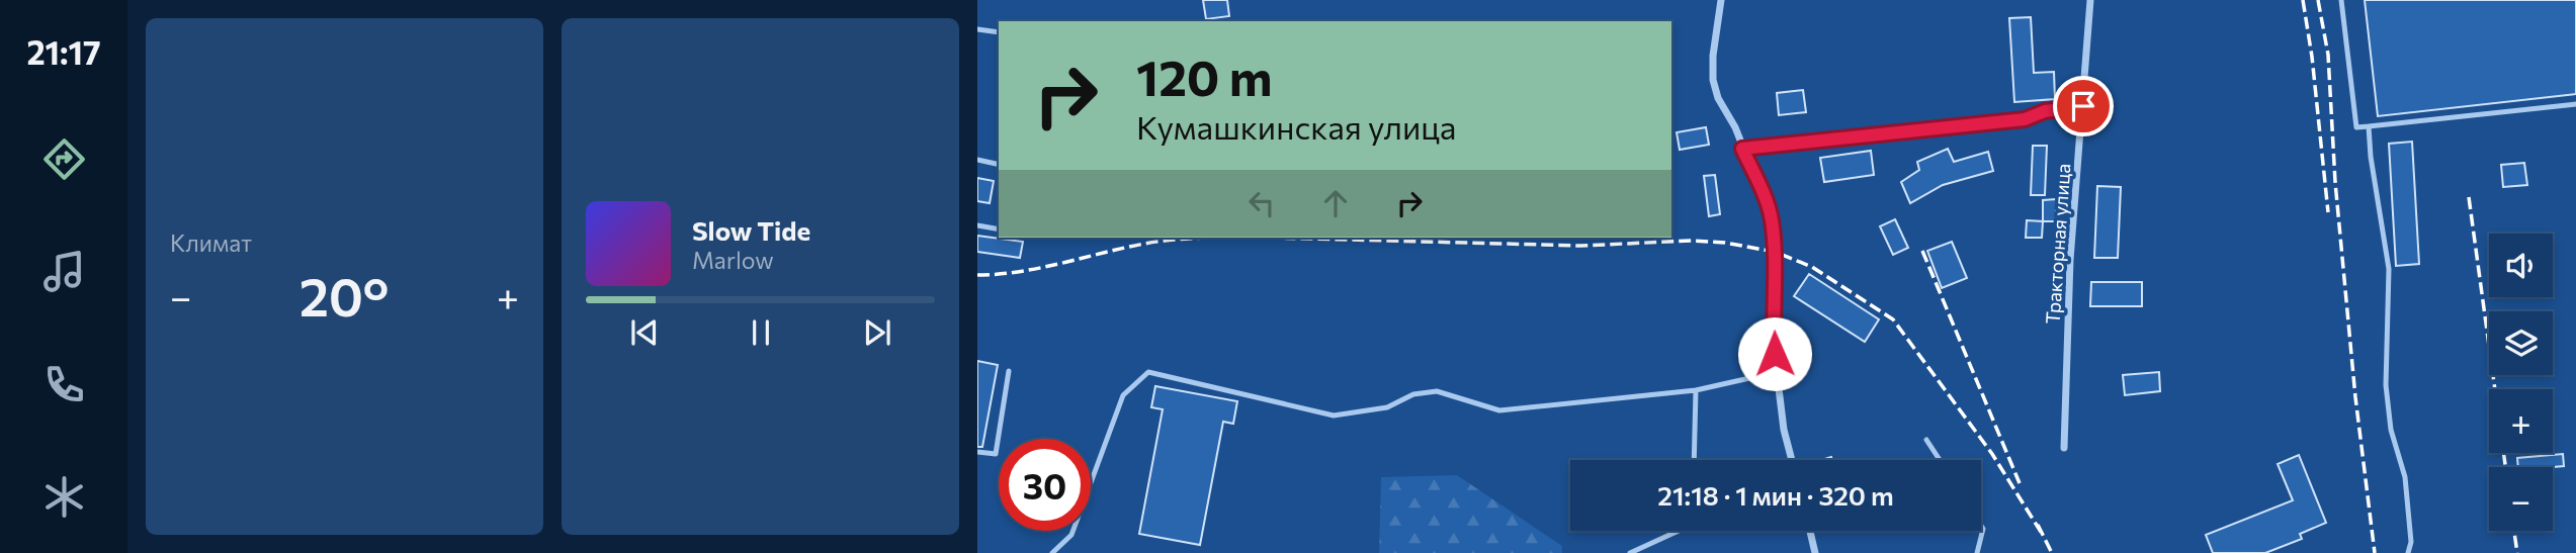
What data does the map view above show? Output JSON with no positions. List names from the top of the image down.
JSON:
{
  "streets": {
    "street": ["Тракторная улица"]
  },
  "page": {
    "tabs": "21:17",
    "tile": "Климат",
    "turn": ["120 m", "Кумашкинская улица"],
    "song": ["Slow Tide", "Marlow"],
    "map_buttons": ["+", "−"],
    "heat": ["−", "20°", "+"],
    "limit": "30",
    "trip": "21:18 · 1 мин · 320 m"
  }
}
